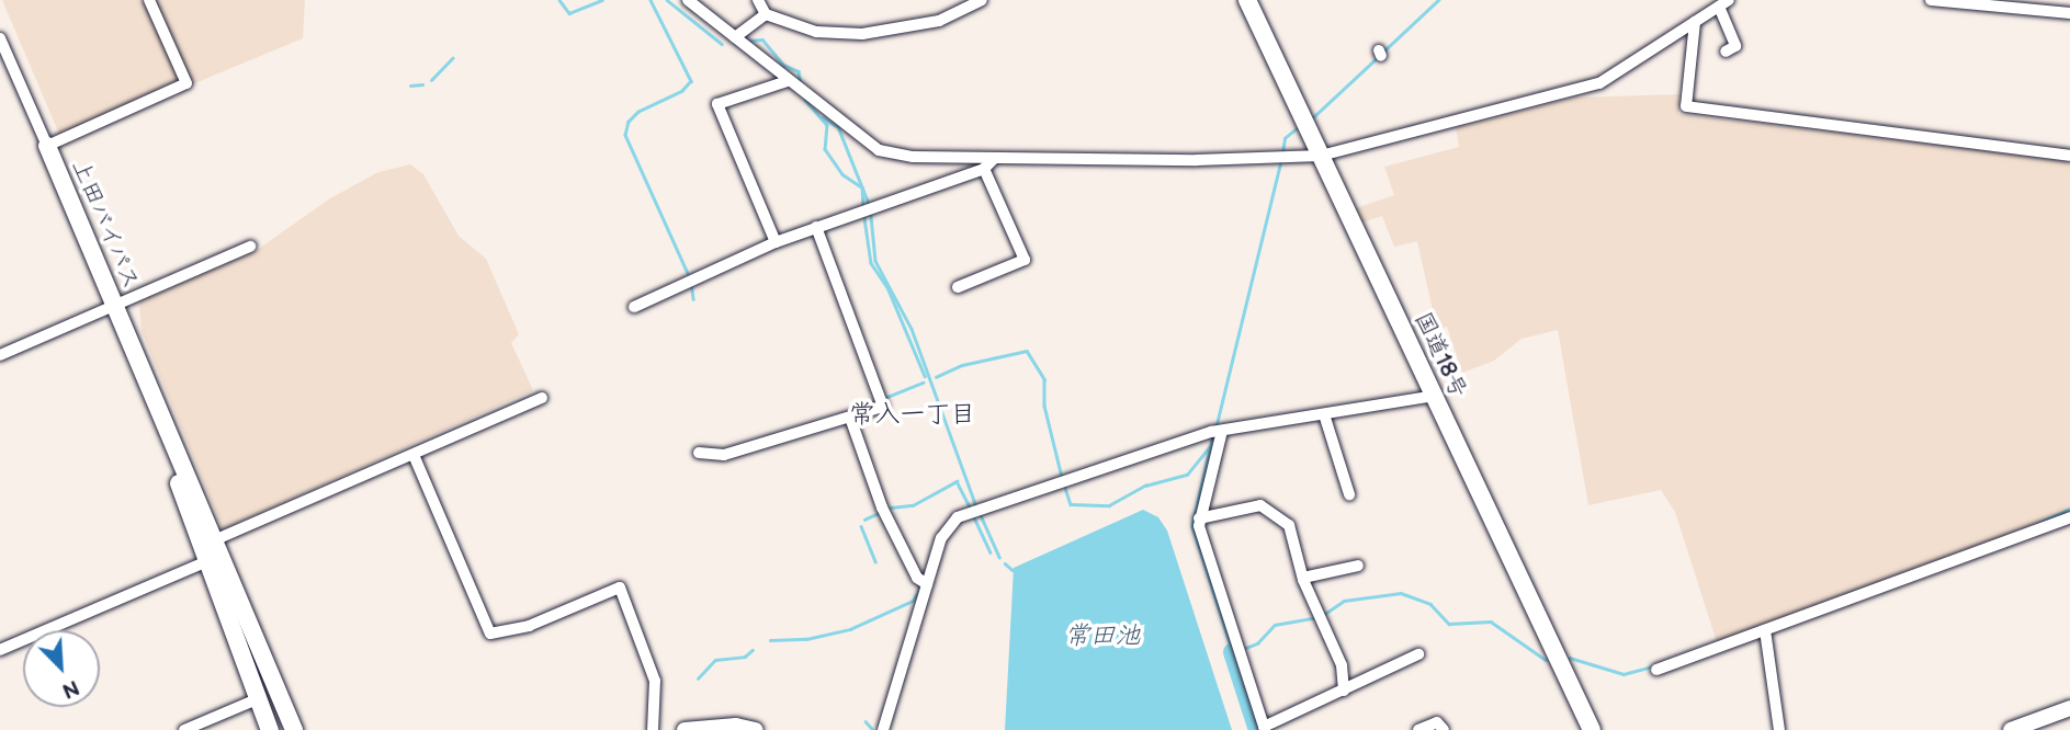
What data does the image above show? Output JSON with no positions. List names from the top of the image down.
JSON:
{
  "streets": {
    "highway": ["上田バイパス", "国道18号"]
  },
  "districts": ["常入一丁目"],
  "water": ["常田池"],
  "north": "bottom right"
}
